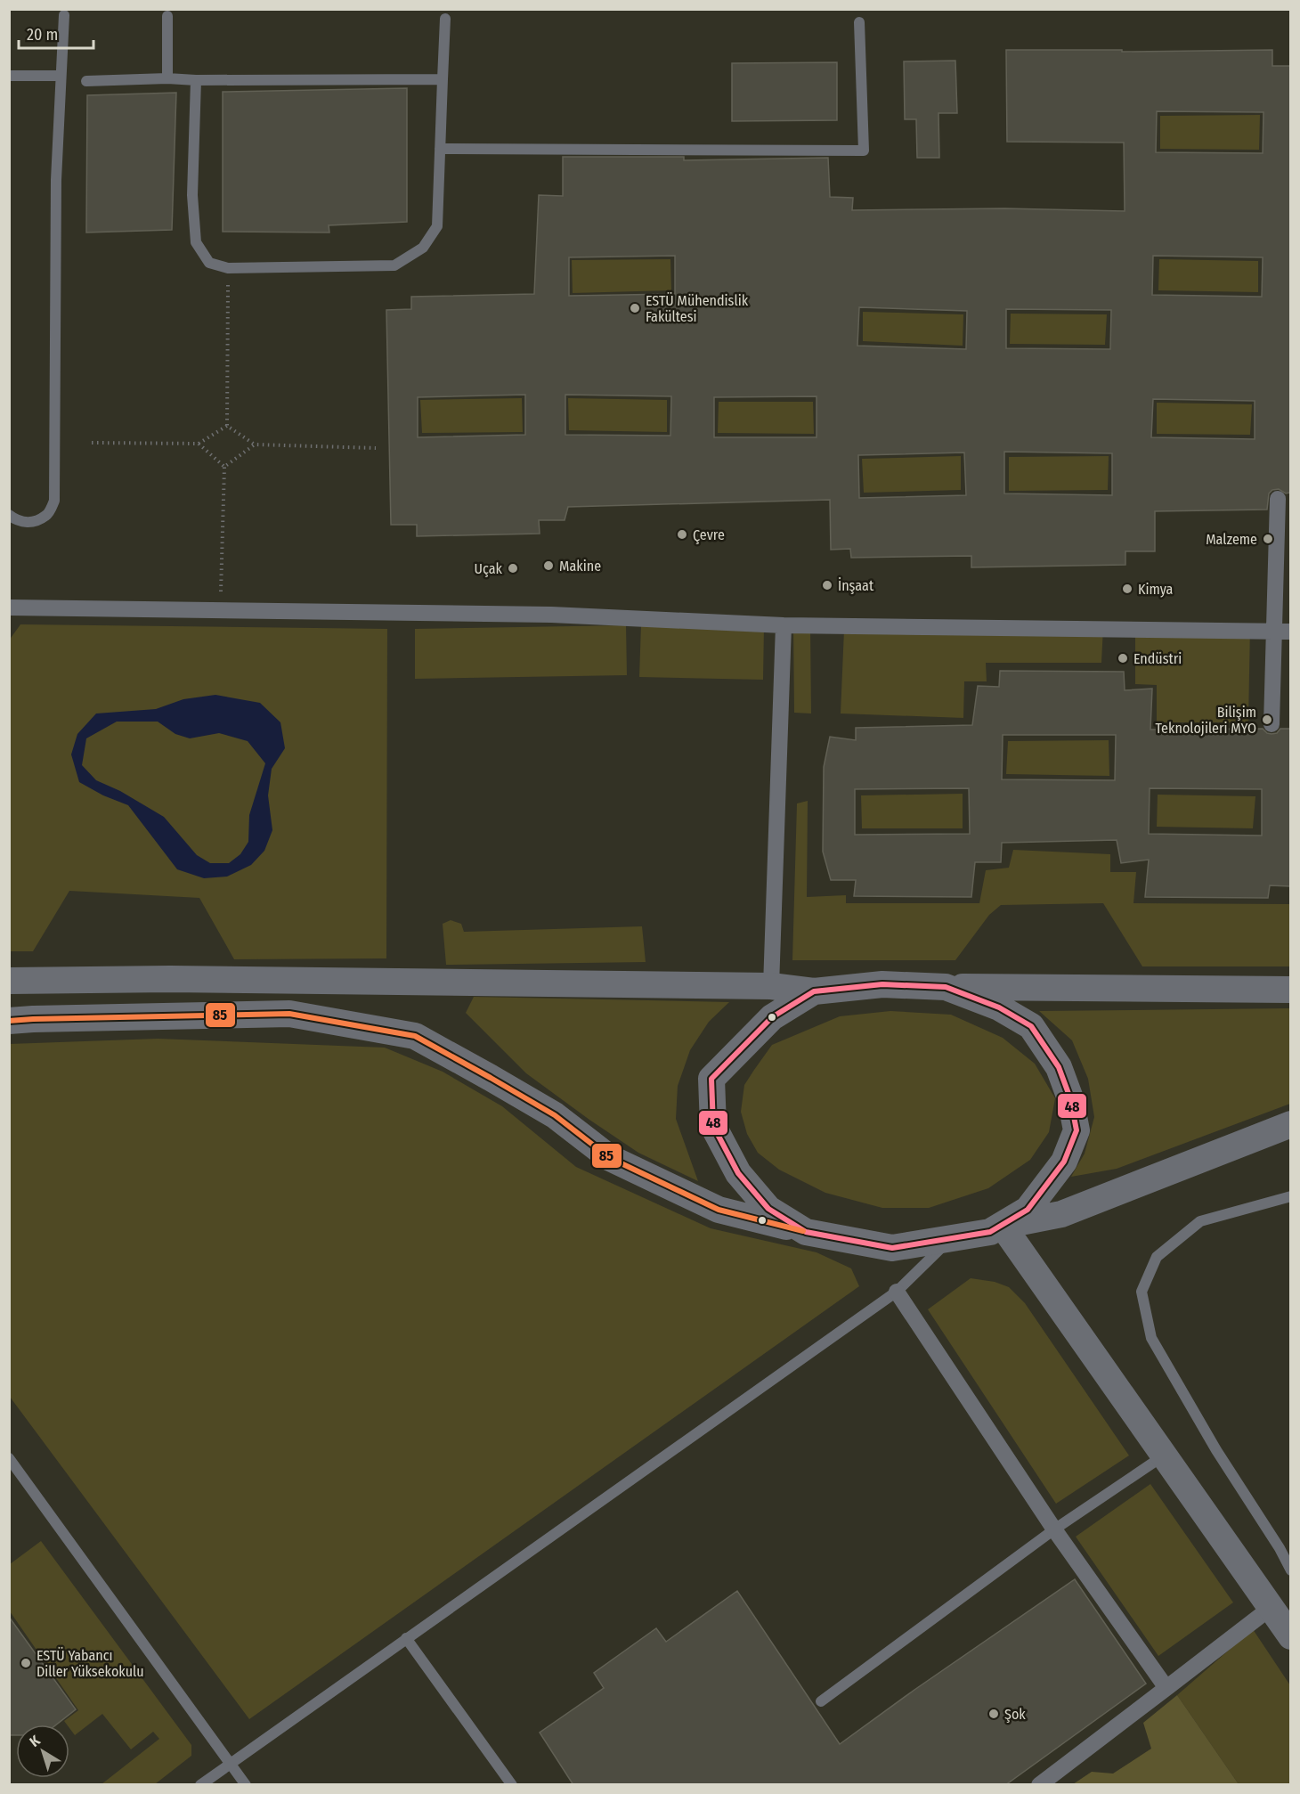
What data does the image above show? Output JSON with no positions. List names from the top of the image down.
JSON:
{
  "places": [
    "ESTÜ Mühendislik Fakültesi",
    "Çevre",
    "Malzeme",
    "Makine",
    "Uçak",
    "İnşaat",
    "Kimya",
    "Endüstri",
    "Bilişim Teknolojileri MYO",
    "ESTÜ Yabancı Diller Yüksekokulu",
    "Şok"
  ],
  "lines": ["transit line 48", "transit line 85"],
  "scale_bar": "20 m",
  "north": "top left"
}
